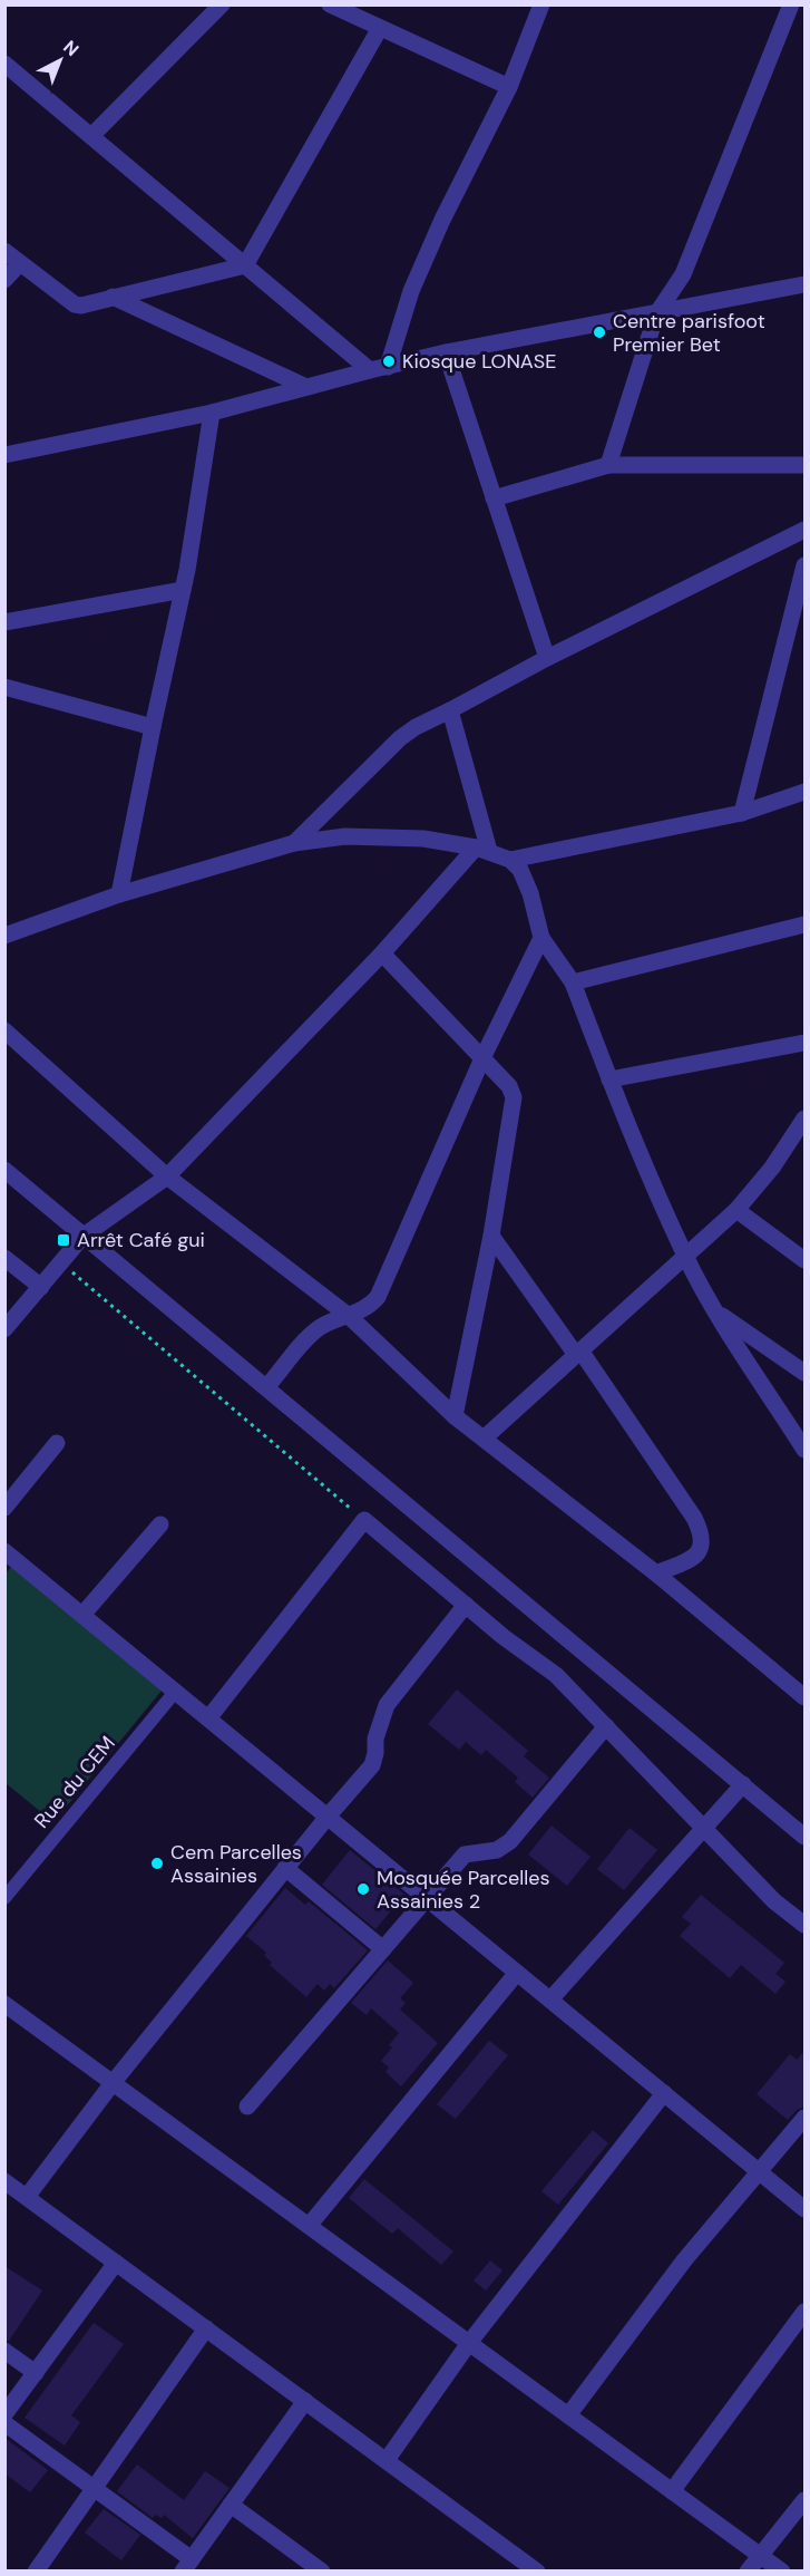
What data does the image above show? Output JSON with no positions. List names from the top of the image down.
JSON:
{
  "streets": {
    "street": ["Rue du CEM"]
  },
  "places": {
    "other": [
      "Centre parisfoot Premier Bet",
      "Kiosque LONASE",
      "Cem Parcelles Assainies",
      "Mosquée Parcelles Assainies 2"
    ],
    "transit": ["Arrêt Café gui"]
  },
  "north": "top right"
}
